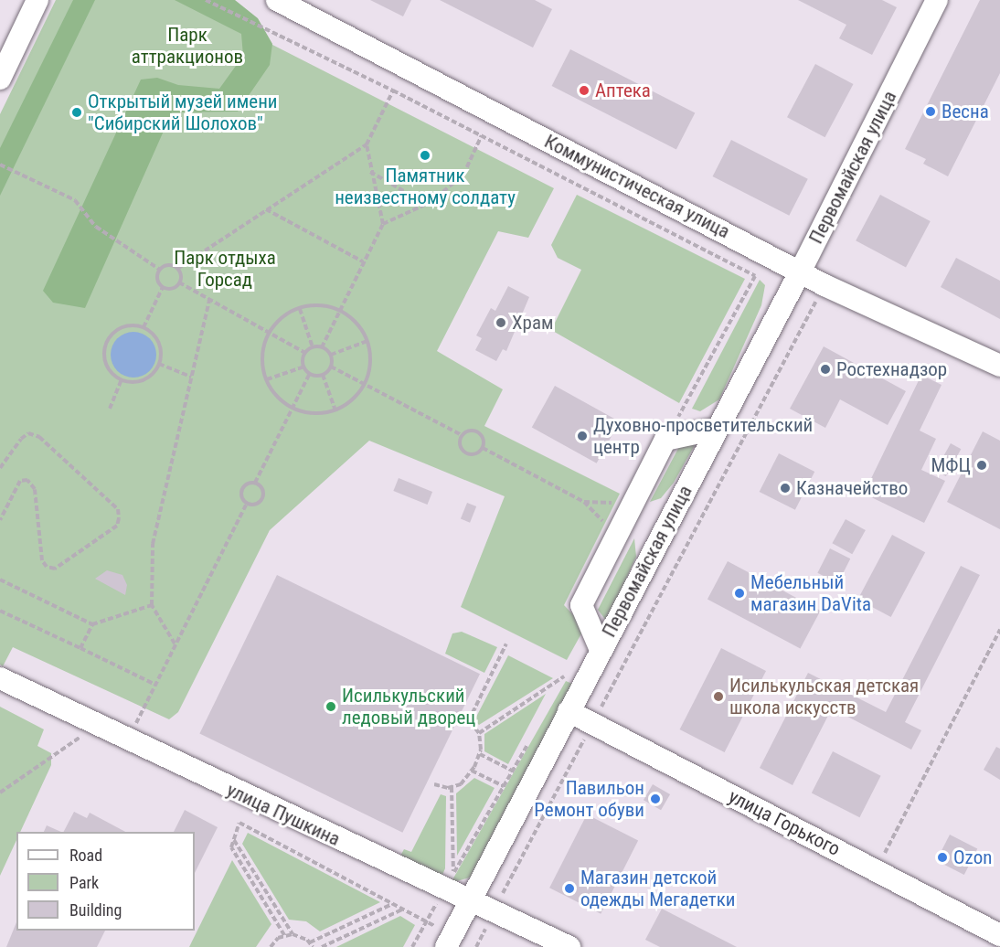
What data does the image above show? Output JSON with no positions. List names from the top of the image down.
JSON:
{
  "streets": {
    "street": [
      "Первомайская улица",
      "Коммунистическая улица",
      "улица Пушкина",
      "улица Горького"
    ]
  },
  "crossings": [
    ["Первомайская улица", "Коммунистическая улица"],
    ["Первомайская улица", "улица Пушкина"],
    ["Первомайская улица", "улица Горького"]
  ],
  "parks": ["Парк аттракционов", "Парк отдыха Горсад"],
  "places": [
    "Аптека",
    "Весна",
    "Открытый музей имени \"Сибирский Шолохов\"",
    "Памятник неизвестному солдату",
    "Храм",
    "Ростехнадзор",
    "Духовно-просветительский центр",
    "МФЦ",
    "Казначейство",
    "Мебельный магазин DaVita",
    "Исилькульская детская школа искусств",
    "Исилькульский ледовый дворец",
    "Павильон Ремонт обуви",
    "Ozon",
    "Магазин детской одежды Мегадетки"
  ],
  "legend": ["Road", "Park", "Building"]
}
